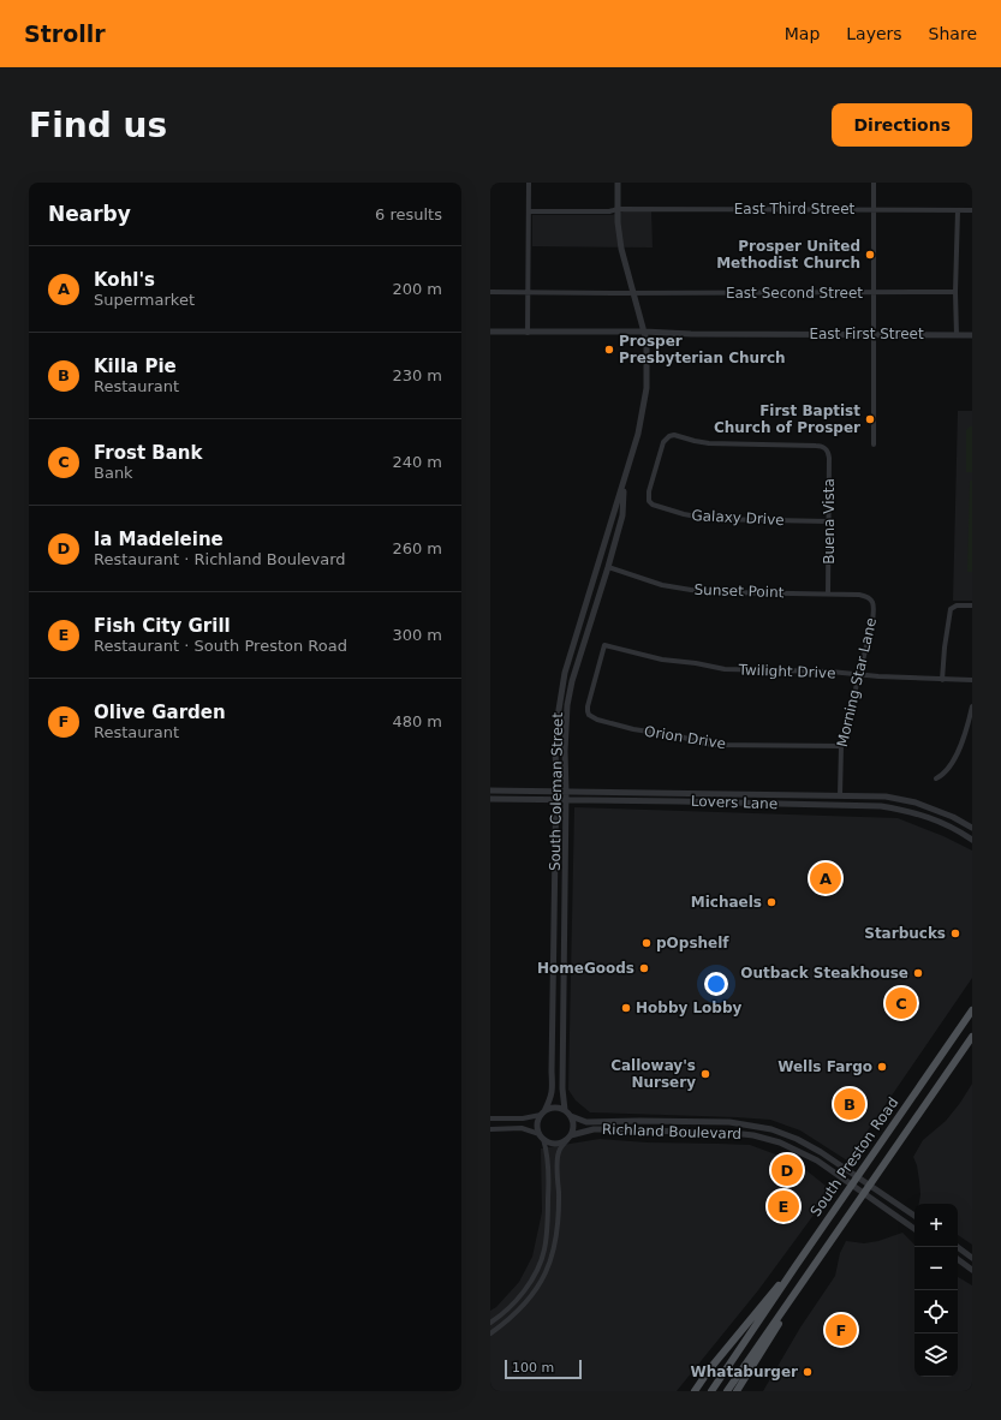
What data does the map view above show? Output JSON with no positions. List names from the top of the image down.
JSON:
{
  "streets": {
    "main road": ["South Preston Road"],
    "street": [
      "East Third Street",
      "East Second Street",
      "East First Street",
      "Galaxy Drive",
      "Buena Vista",
      "Sunset Point",
      "Twilight Drive",
      "Morning Star Lane",
      "Orion Drive",
      "South Coleman Street",
      "Lovers Lane",
      "Richland Boulevard"
    ]
  },
  "crossings": [
    ["East Third Street", "South Coleman Street"],
    ["East Second Street", "South Coleman Street"],
    ["East First Street", "South Coleman Street"],
    ["Galaxy Drive", "Buena Vista"],
    ["Buena Vista", "Sunset Point"],
    ["Sunset Point", "Morning Star Lane"],
    ["Sunset Point", "South Coleman Street"],
    ["Twilight Drive", "Morning Star Lane"],
    ["Twilight Drive", "Orion Drive"],
    ["Morning Star Lane", "Orion Drive"],
    ["Morning Star Lane", "Lovers Lane"],
    ["South Coleman Street", "Lovers Lane"],
    ["South Coleman Street", "Richland Boulevard"],
    ["Richland Boulevard", "South Preston Road"]
  ],
  "places": [
    "Prosper United Methodist Church",
    "Prosper Presbyterian Church",
    "First Baptist Church of Prosper",
    "Michaels",
    "Starbucks",
    "pOpshelf",
    "HomeGoods",
    "Outback Steakhouse",
    "Hobby Lobby",
    "Wells Fargo",
    "Calloway's Nursery",
    "Whataburger"
  ],
  "scale_bar": "100 m",
  "page": {
    "header": "Strollr",
    "nav": ["Map", "Layers", "Share"],
    "buttons": "Directions",
    "title": "Find us",
    "heading": ["Nearby", "6 results"],
    "list": [
      {
        "mark": "A",
        "name": "Kohl's",
        "note": "Supermarket",
        "value": "200 m"
      },
      {
        "mark": "B",
        "name": "Killa Pie",
        "note": "Restaurant",
        "value": "230 m"
      },
      {
        "mark": "C",
        "name": "Frost Bank",
        "note": "Bank",
        "value": "240 m"
      },
      {
        "mark": "D",
        "name": "la Madeleine",
        "note": "Restaurant · Richland Boulevard",
        "value": "260 m"
      },
      {
        "mark": "E",
        "name": "Fish City Grill",
        "note": "Restaurant · South Preston Road",
        "value": "300 m"
      },
      {
        "mark": "F",
        "name": "Olive Garden",
        "note": "Restaurant",
        "value": "480 m"
      }
    ],
    "pins": [
      "A",
      "C",
      "B",
      "D",
      "E",
      "F"
    ],
    "map_buttons": ["+", "−"],
    "scale": "100 m"
  }
}
